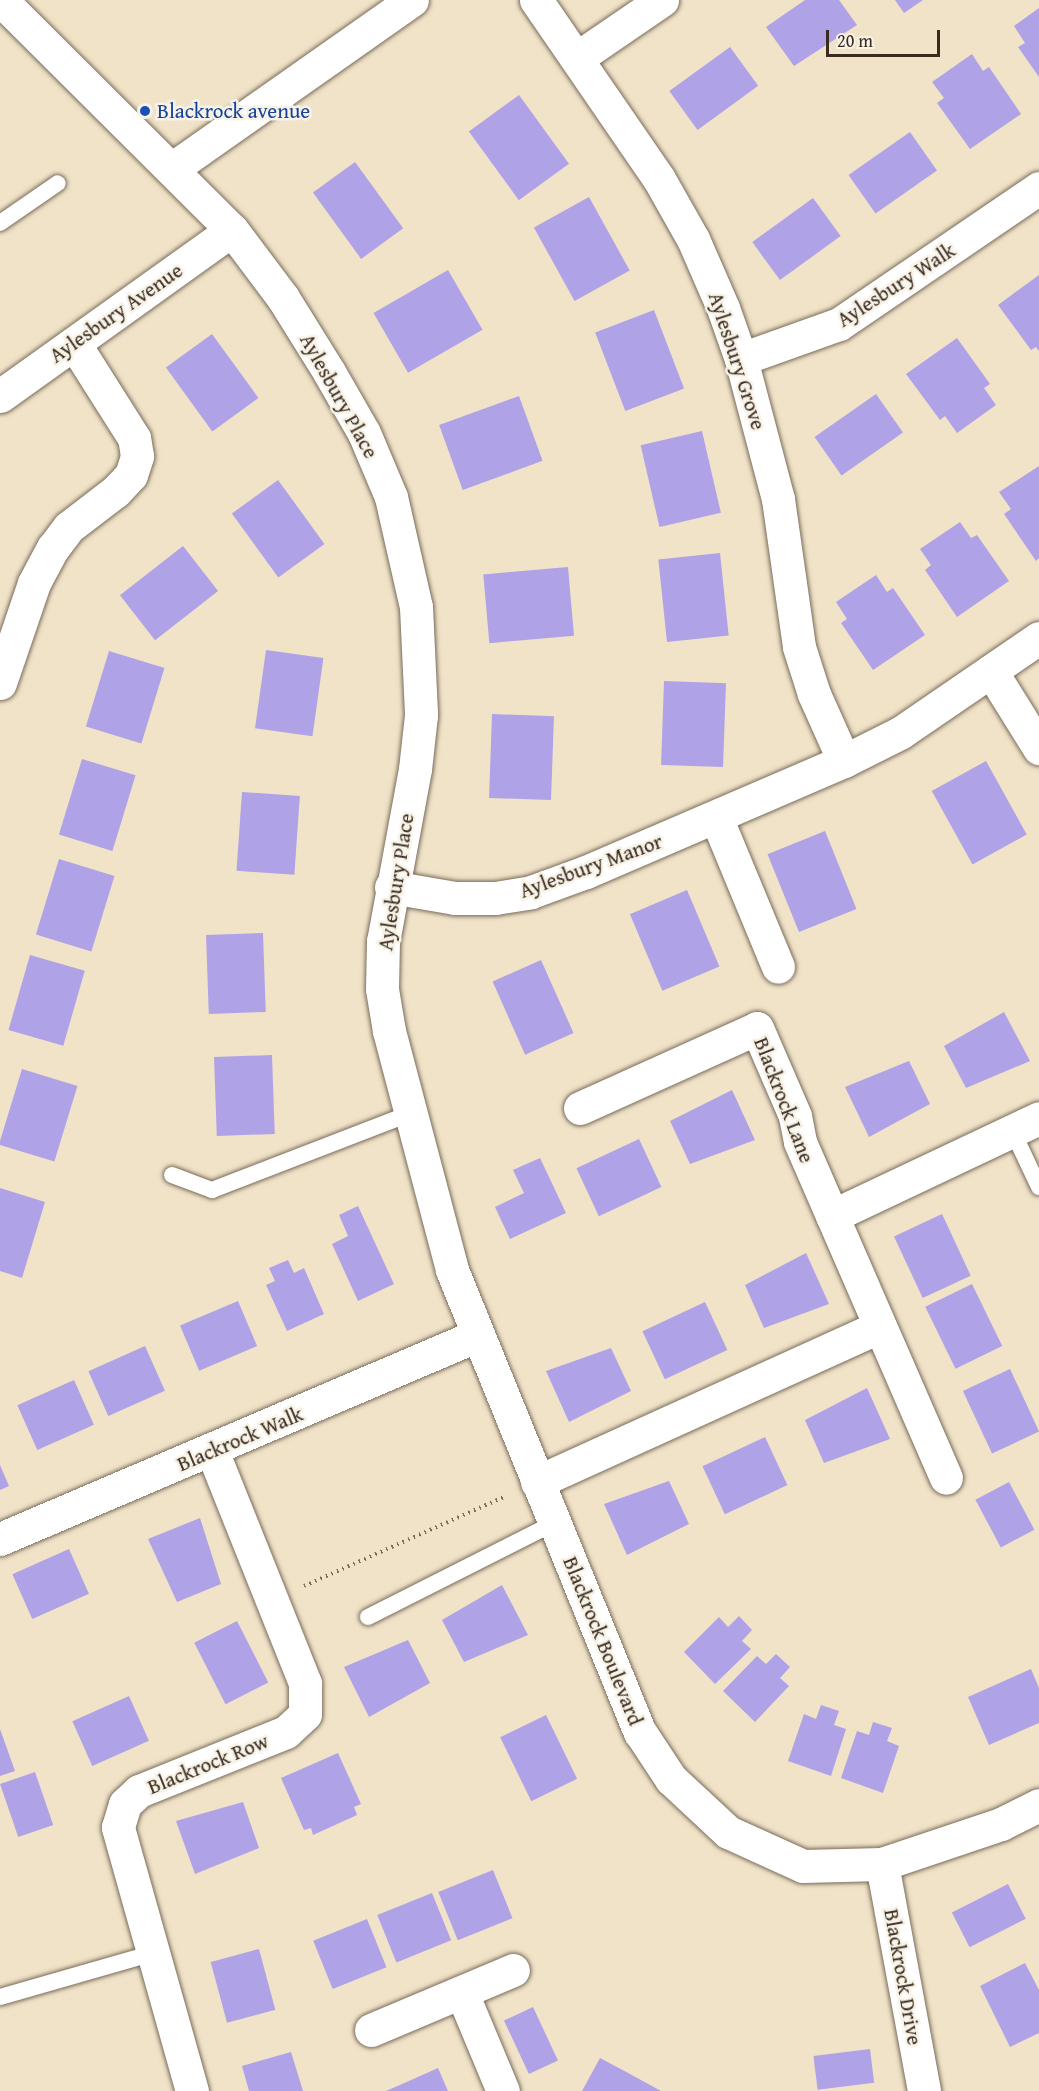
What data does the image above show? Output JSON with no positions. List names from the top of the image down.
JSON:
{
  "streets": {
    "street": [
      "Aylesbury Walk",
      "Aylesbury Avenue",
      "Aylesbury Grove",
      "Aylesbury Place",
      "Aylesbury Manor",
      "Blackrock Lane",
      "Blackrock Walk",
      "Blackrock Boulevard",
      "Blackrock Row",
      "Blackrock Drive"
    ]
  },
  "crossings": [
    ["Aylesbury Walk", "Aylesbury Grove"],
    ["Aylesbury Avenue", "Aylesbury Place"],
    ["Aylesbury Grove", "Aylesbury Manor"],
    ["Aylesbury Place", "Aylesbury Manor"],
    ["Aylesbury Place", "Blackrock Boulevard"],
    ["Blackrock Walk", "Blackrock Boulevard"],
    ["Blackrock Walk", "Blackrock Row"],
    ["Blackrock Boulevard", "Blackrock Drive"]
  ],
  "places": ["Blackrock avenue"],
  "scale_bar": "20 m"
}
